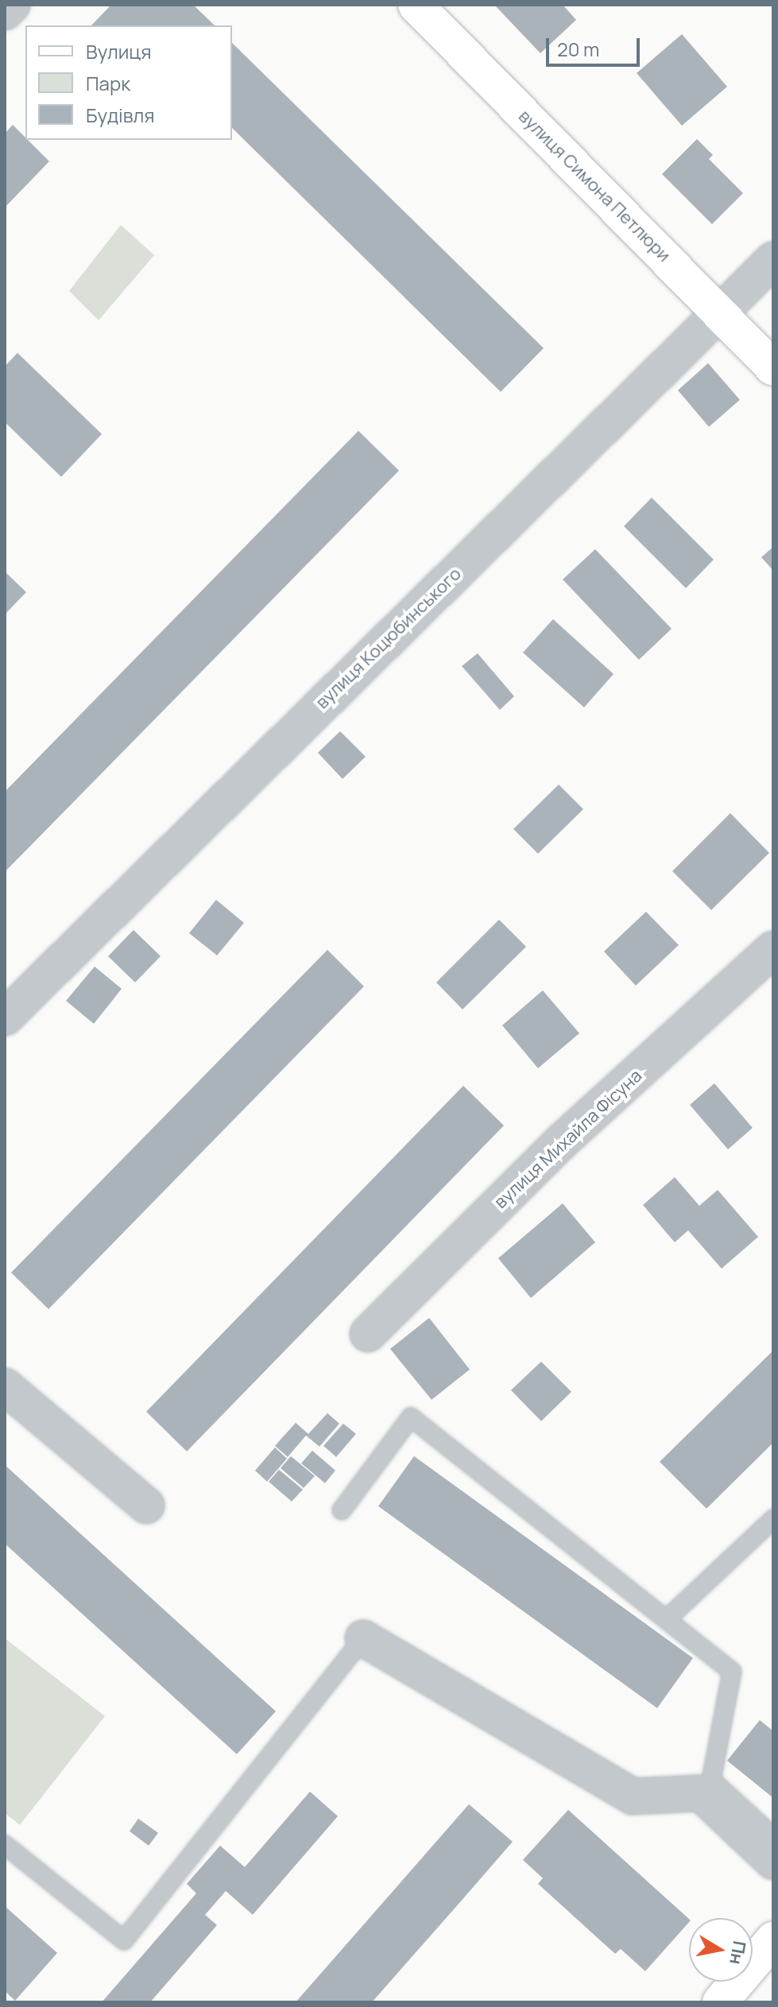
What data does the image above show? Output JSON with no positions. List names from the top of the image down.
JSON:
{
  "streets": {
    "street": ["вулиця Симона Петлюри", "вулиця Коцюбинського", "вулиця Михайла Фісуна"]
  },
  "crossings": [
    ["вулиця Симона Петлюри", "вулиця Коцюбинського"]
  ],
  "legend": ["Вулиця", "Парк", "Будівля"],
  "scale_bar": "20 m",
  "north": "right"
}
